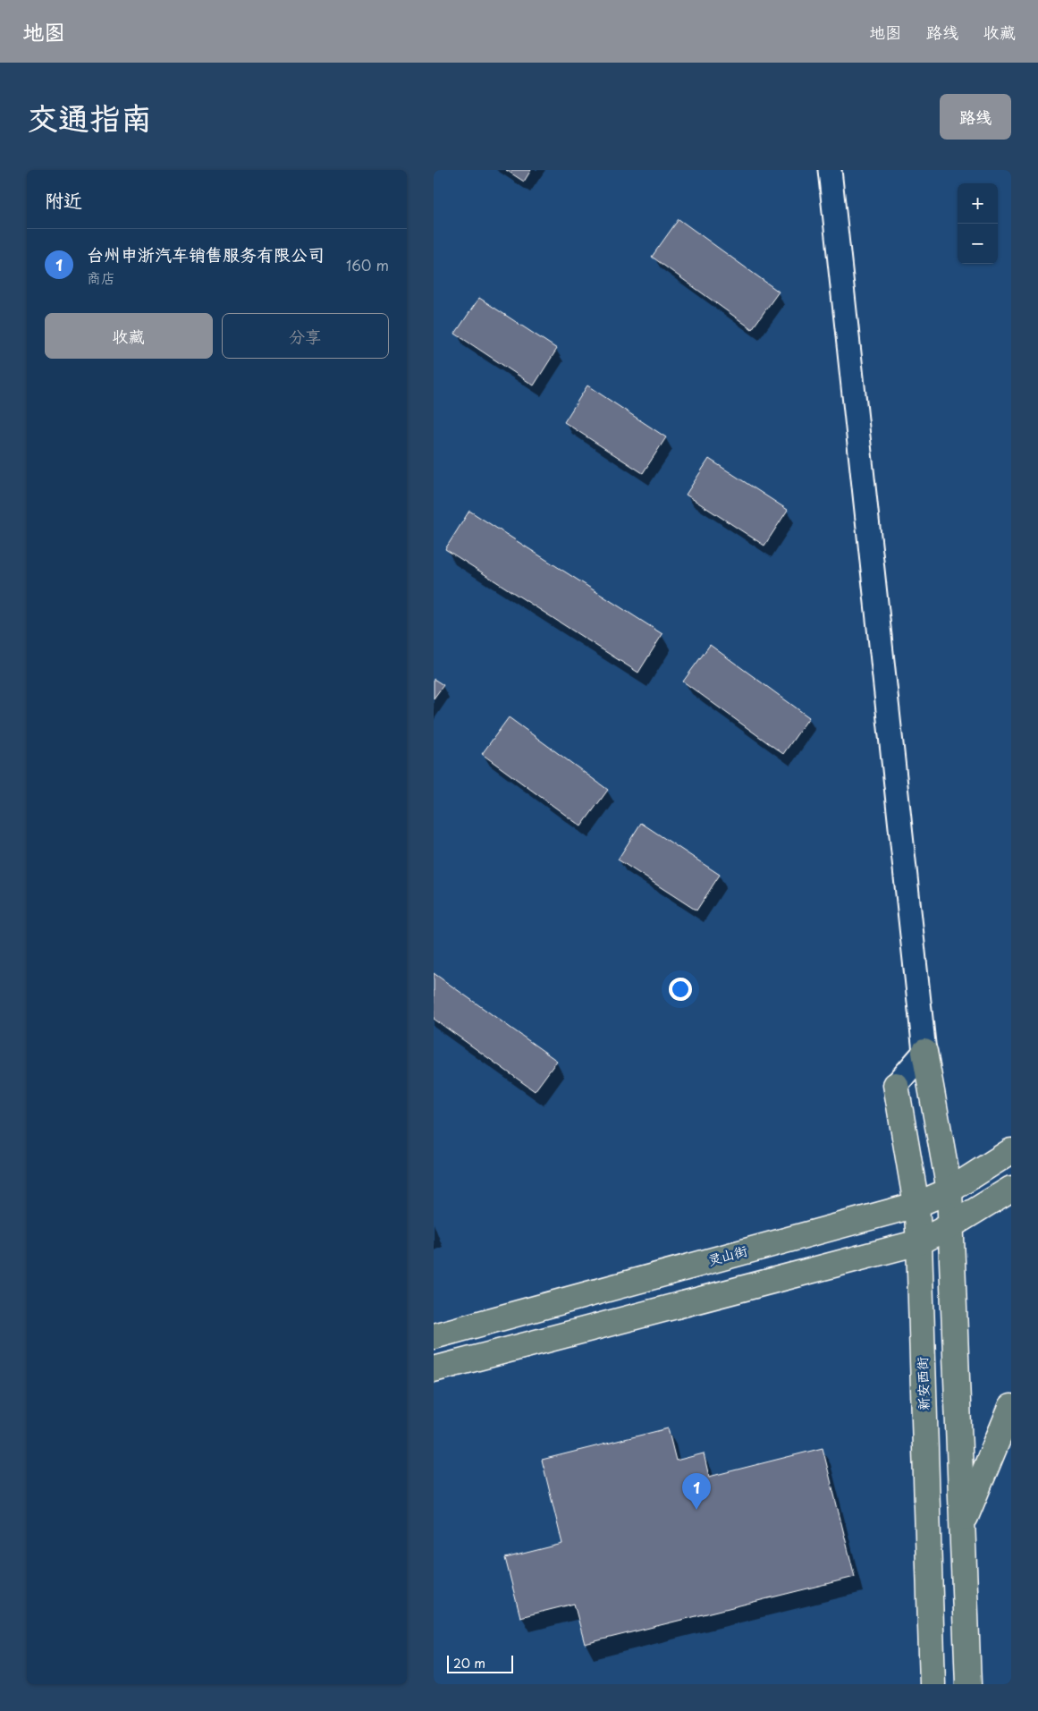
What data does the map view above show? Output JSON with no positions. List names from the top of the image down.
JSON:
{
  "streets": {
    "main road": ["灵山街", "新安西街"]
  },
  "crossings": [
    ["灵山街", "新安西街"]
  ],
  "scale_bar": "20 m",
  "page": {
    "header": "地图",
    "nav": ["地图", "路线", "收藏"],
    "title": "交通指南",
    "buttons": [
      "路线",
      ["收藏", "分享"]
    ],
    "heading": "附近",
    "map_buttons": ["+", "−"],
    "list": [
      {
        "mark": "1",
        "name": "台州申浙汽车销售服务有限公司",
        "note": "商店",
        "value": "160 m"
      }
    ],
    "pins": "1",
    "scale": "20 m"
  }
}
